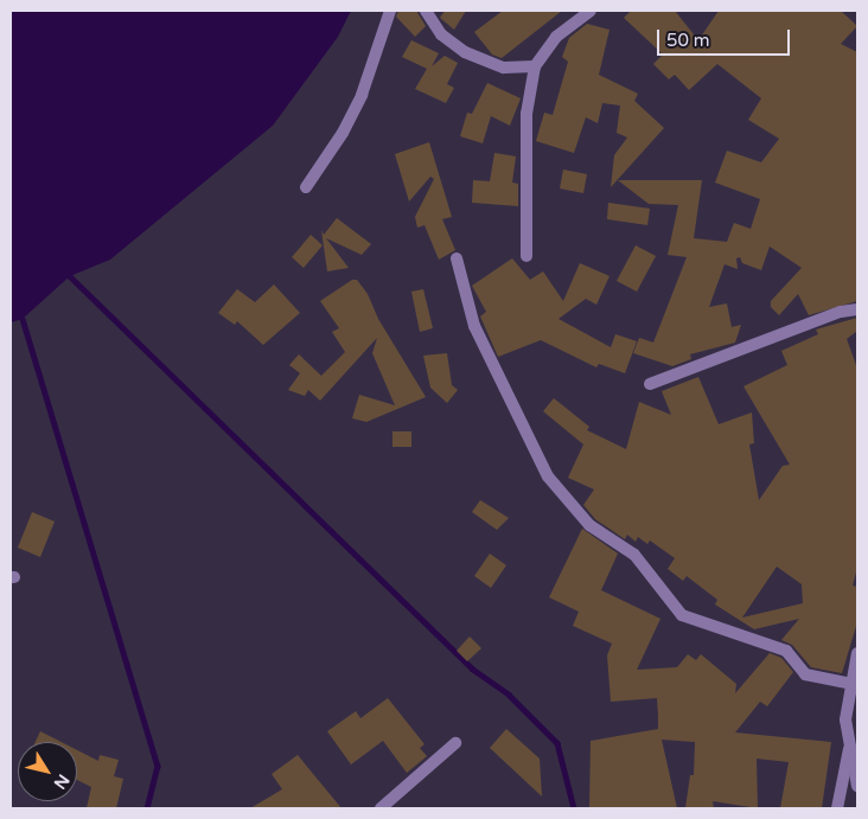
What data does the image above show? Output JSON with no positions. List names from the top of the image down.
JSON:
{
  "scale_bar": "50 m",
  "north": "bottom right"
}
